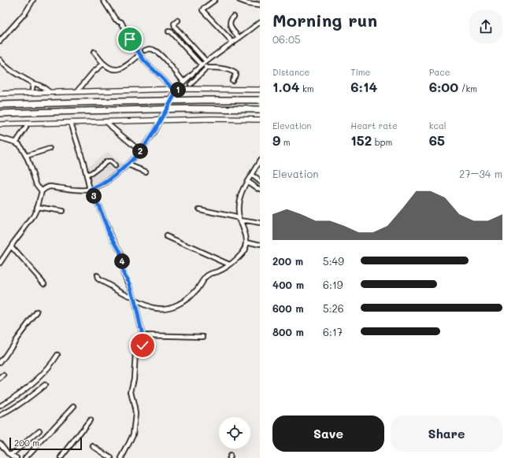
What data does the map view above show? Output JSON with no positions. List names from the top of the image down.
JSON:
{
  "scale_bar": "200 m",
  "page": {
    "heading": ["Morning run", "06:05"],
    "stats": [
      ["Distance", "1.04 km"],
      ["Time", "6:14"],
      ["Pace", "6:00 /km"],
      ["Elevation", "9 m"],
      ["Heart rate", "152 bpm"],
      ["kcal", "65"]
    ],
    "pins": [
      "1",
      "2",
      "3",
      "4"
    ],
    "chart": ["Elevation", "27–34 m"],
    "list": [
      {
        "name": "200 m",
        "note": "5:49"
      },
      {
        "name": "400 m",
        "note": "6:19"
      },
      {
        "name": "600 m",
        "note": "5:26"
      },
      {
        "name": "800 m",
        "note": "6:17"
      }
    ],
    "buttons": ["Save", "Share"],
    "scale": "200 m"
  }
}
